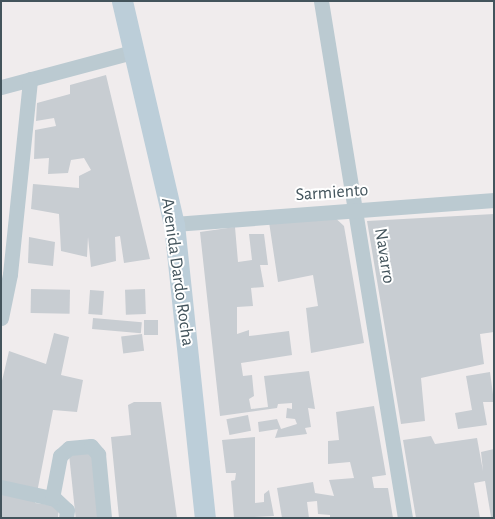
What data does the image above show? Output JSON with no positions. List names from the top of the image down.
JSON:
{
  "streets": {
    "main road": ["Avenida Dardo Rocha"],
    "street": ["Sarmiento", "Navarro"]
  },
  "crossings": [
    ["Sarmiento", "Navarro"],
    ["Sarmiento", "Avenida Dardo Rocha"]
  ]
}
